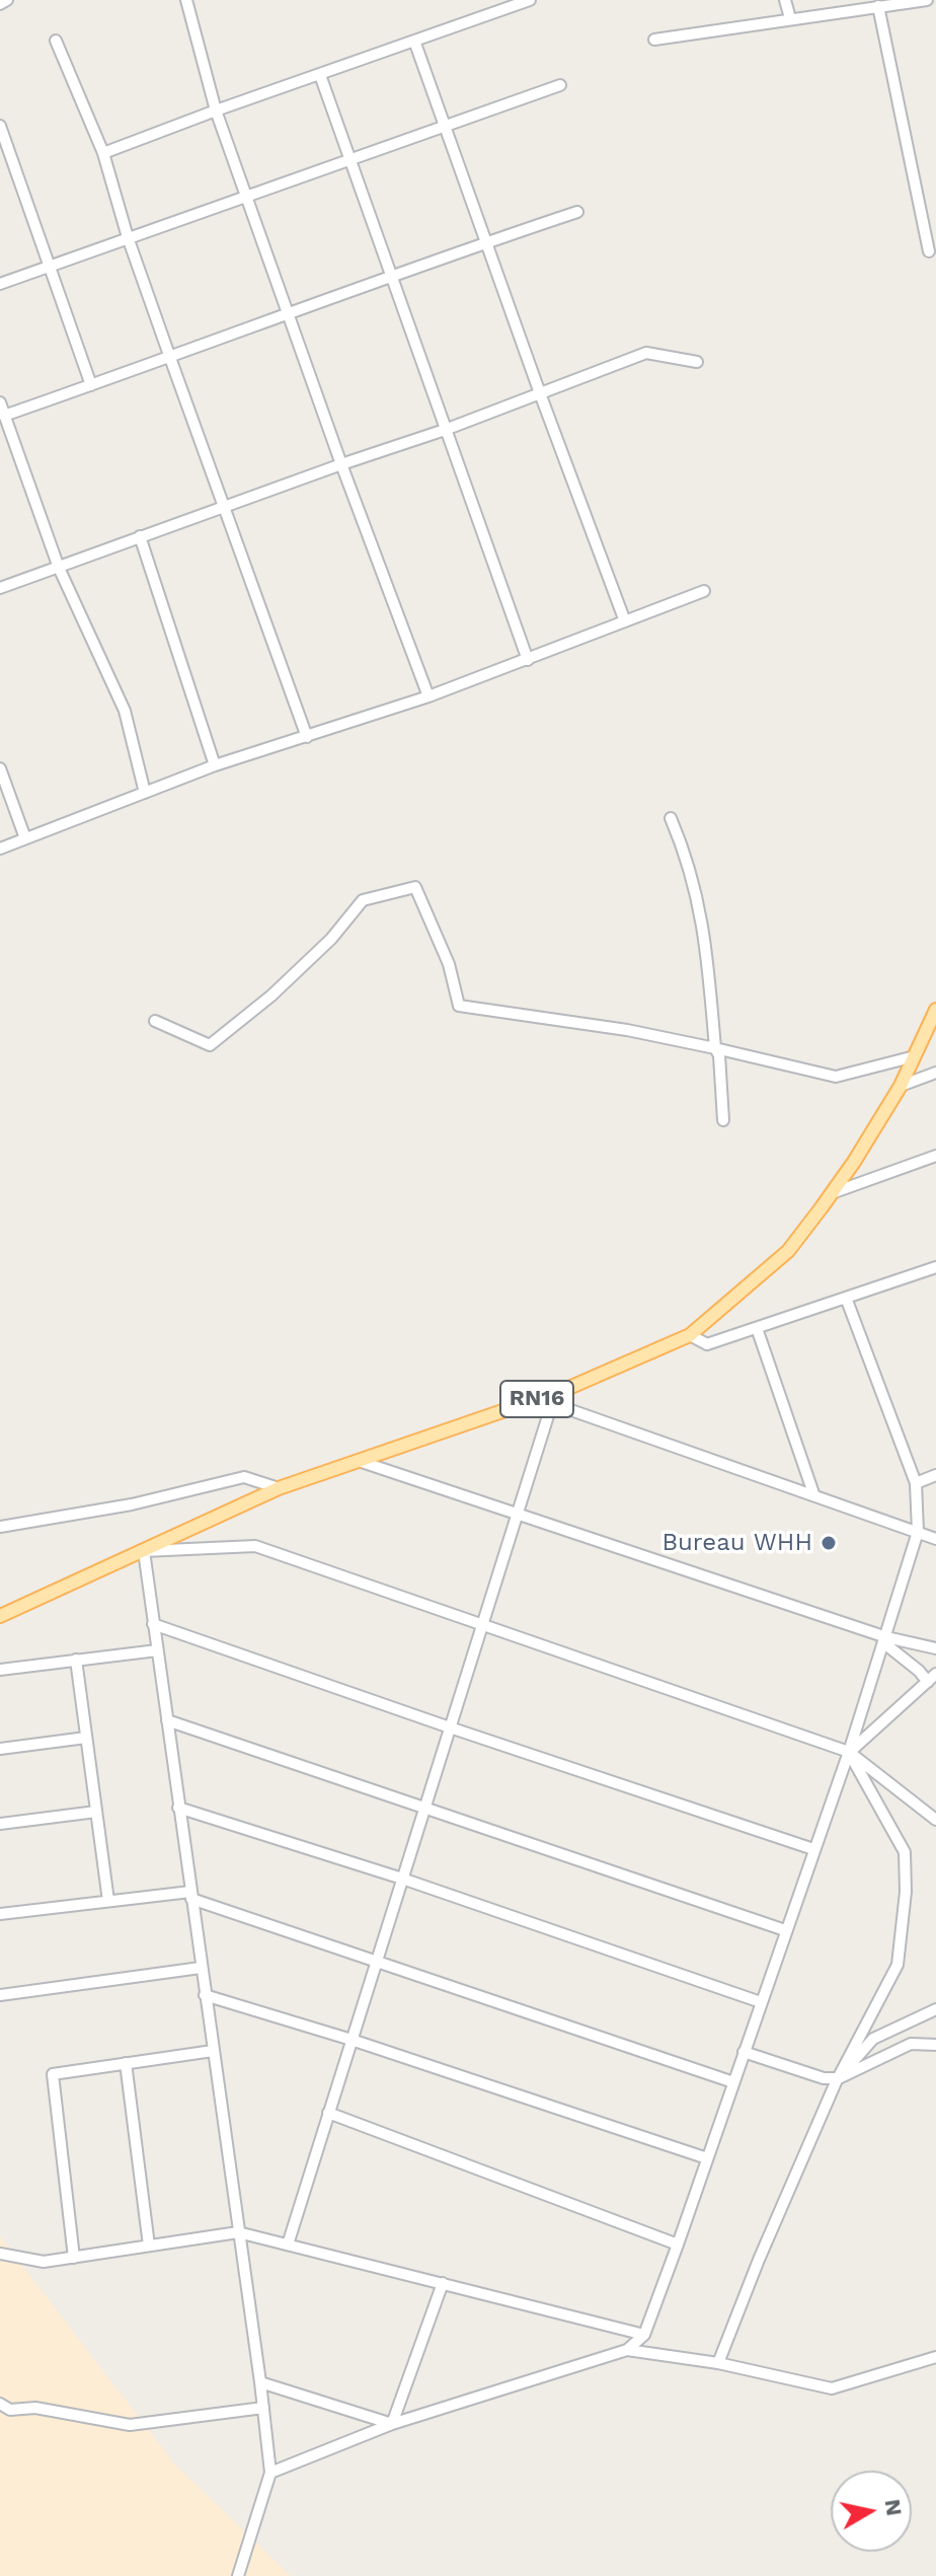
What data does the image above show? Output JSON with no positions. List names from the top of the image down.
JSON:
{
  "streets": {
    "main road": ["RN16"]
  },
  "places": ["Bureau WHH"],
  "north": "right"
}
